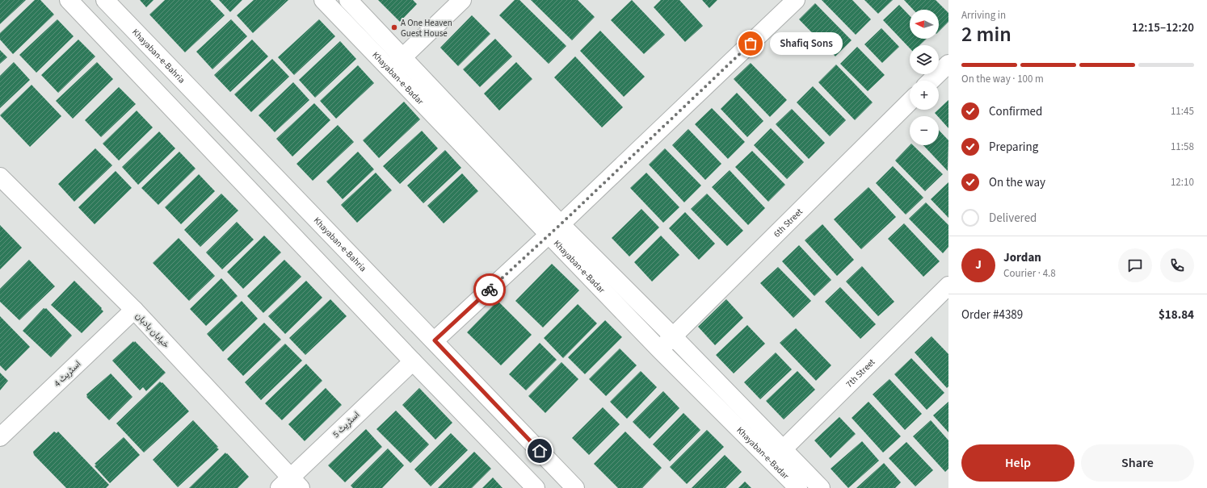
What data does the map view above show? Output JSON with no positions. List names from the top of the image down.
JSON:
{
  "streets": {
    "main road": [
      "Khayaban-e-Bahria",
      "Khayaban-e-Badar",
      "6th Street",
      "خیابان بادبان",
      "7th Street",
      "اسٹریٹ 4",
      "اسٹریٹ 5"
    ]
  },
  "crossings": [
    ["Khayaban-e-Badar", "6th Street"],
    ["Khayaban-e-Badar", "7th Street"],
    ["خیابان بادبان", "اسٹریٹ 4"],
    ["خیابان بادبان", "اسٹریٹ 5"]
  ],
  "places": ["A One Heaven Guest House", "Shafiq Sons"],
  "north": "left",
  "page": {
    "heading": ["2 min", "Arriving in", "12:15–12:20"],
    "panel": [
      "Jordan",
      "Courier · 4.8",
      "Order #4389",
      "$18.84"
    ],
    "map_buttons": ["+", "−"],
    "bubble": "Shafiq Sons",
    "bar": "On the way · 100 m",
    "list": [
      ["Confirmed", "11:45"],
      ["Preparing", "11:58"],
      ["On the way", "12:10"],
      "Delivered"
    ],
    "round": "J",
    "buttons": ["Help", "Share"]
  }
}
